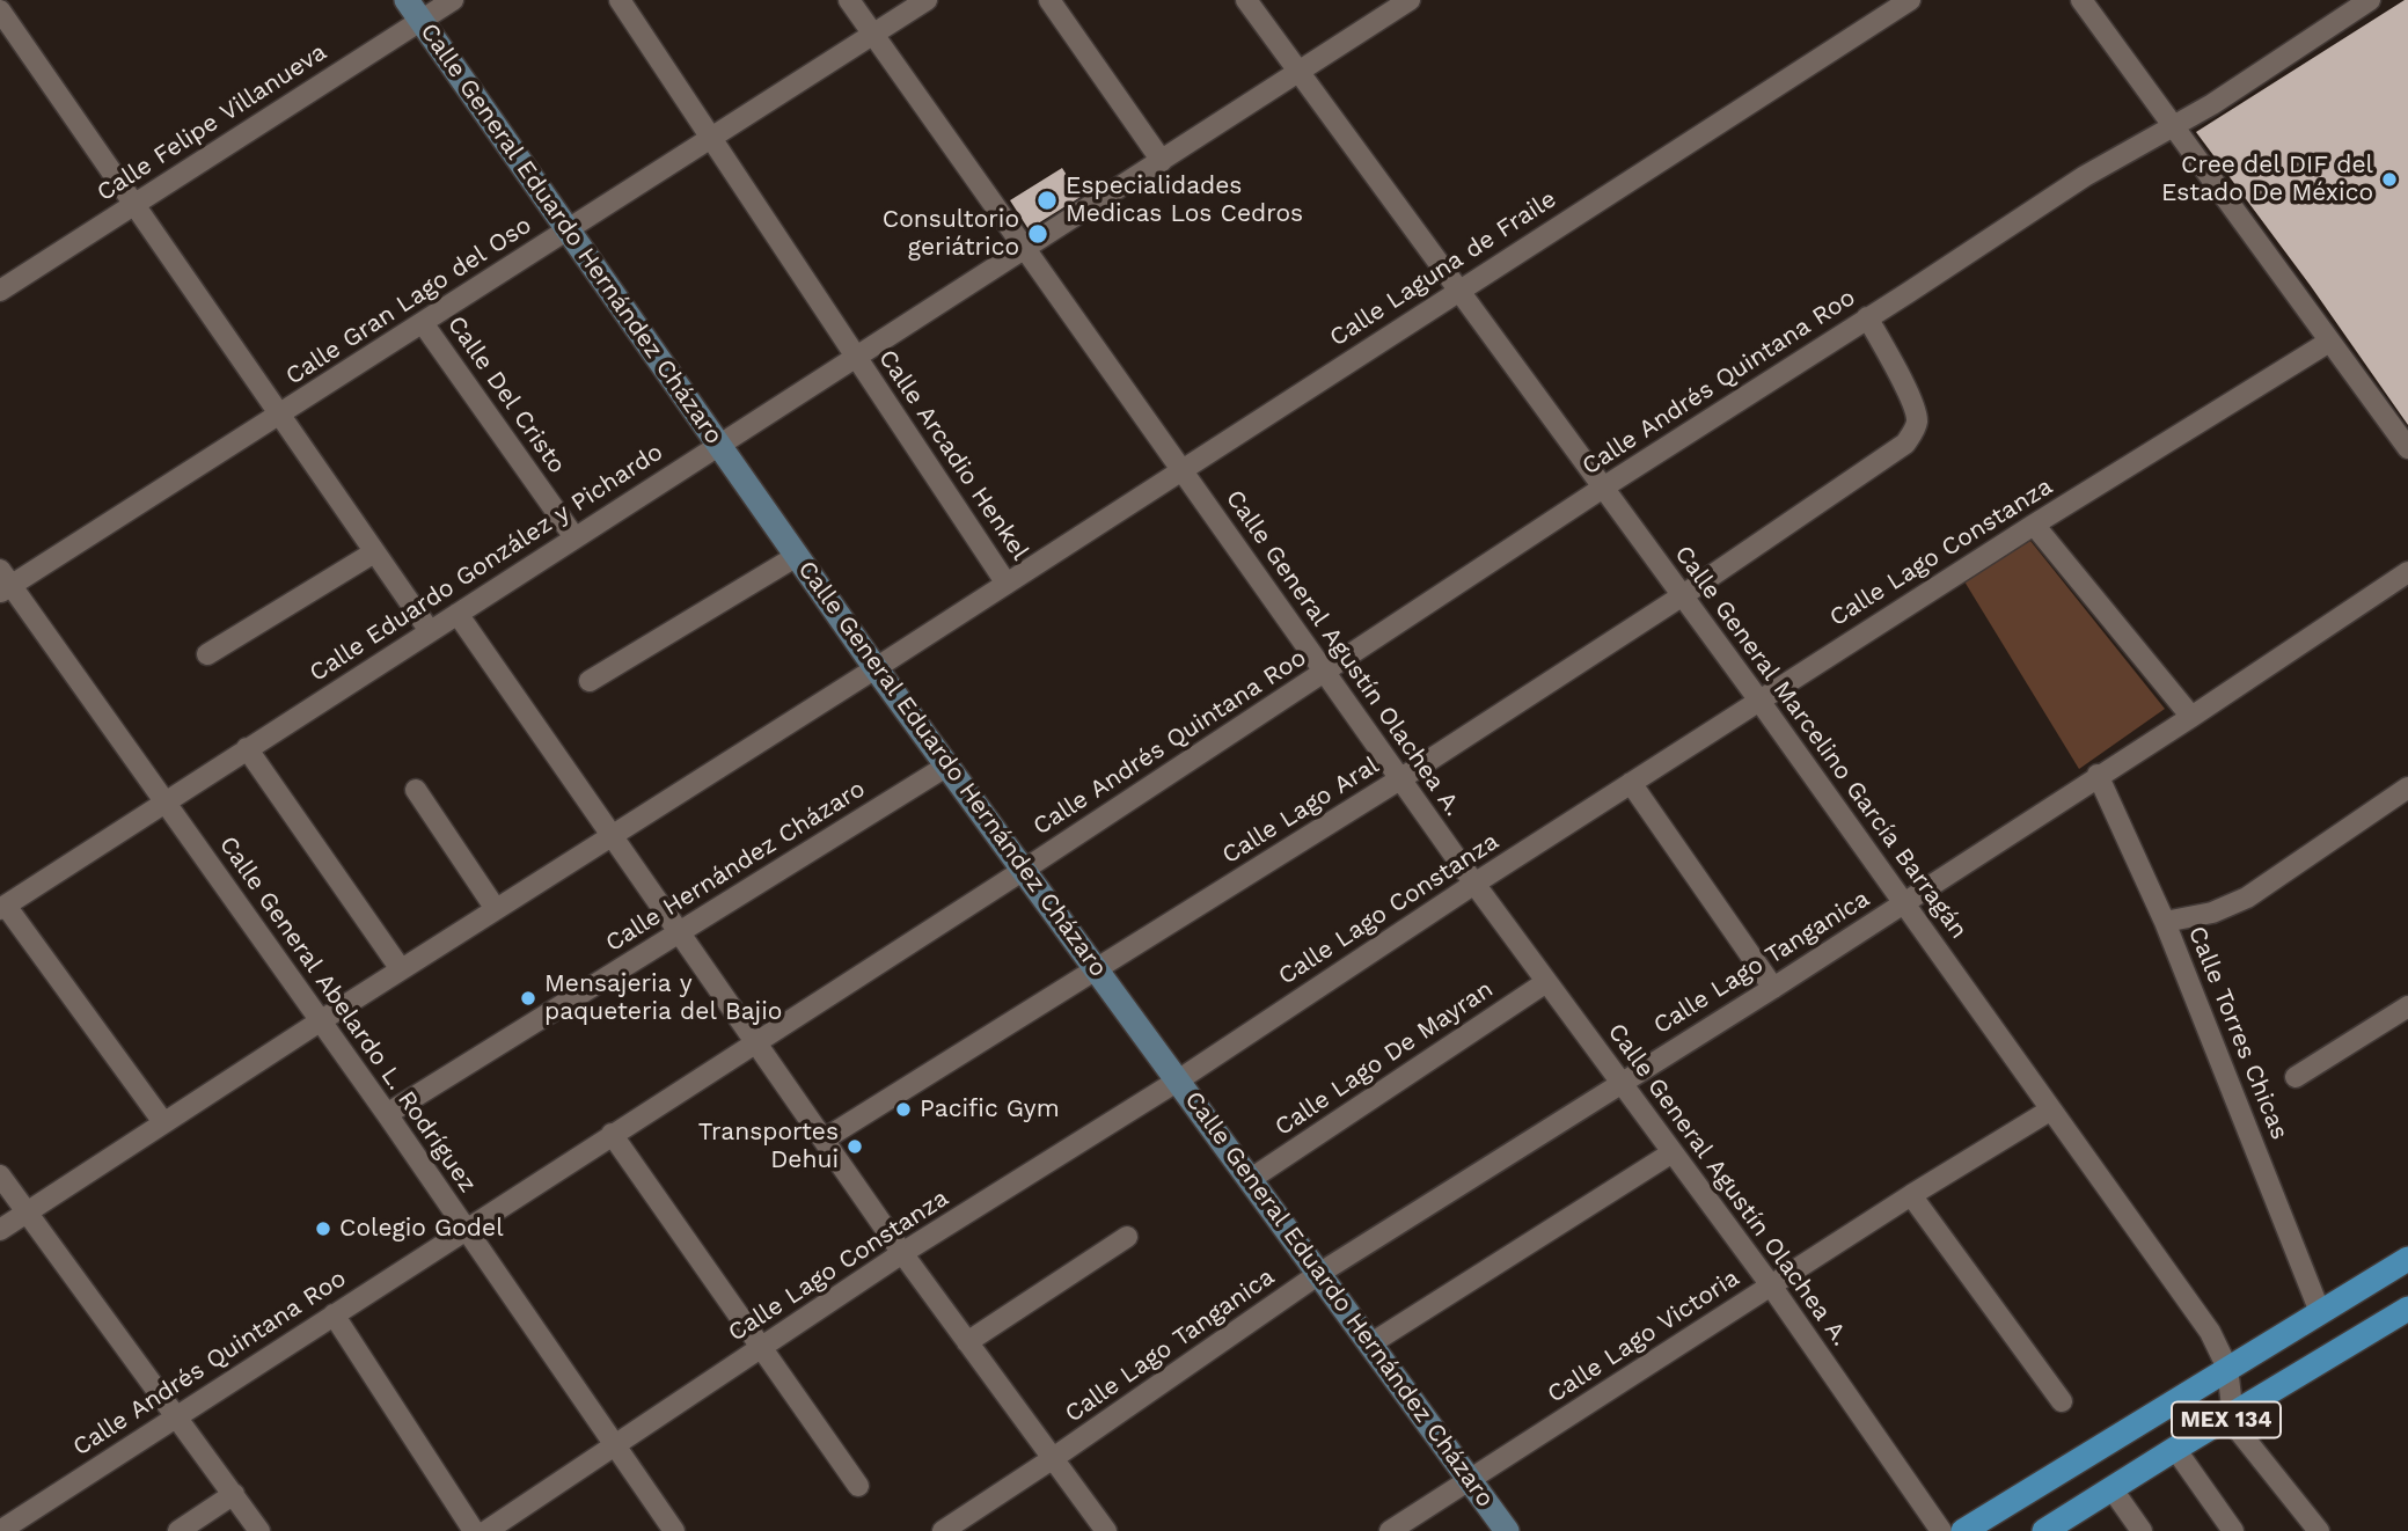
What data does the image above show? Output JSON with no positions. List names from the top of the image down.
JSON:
{
  "streets": {
    "main road": ["Calle General Eduardo Hernández Cházaro", "MEX 134"],
    "street": [
      "Calle Felipe Villanueva",
      "Calle Laguna de Fraile",
      "Calle Gran Lago del Oso",
      "Calle Andrés Quintana Roo",
      "Calle Del Cristo",
      "Calle Arcadio Henkel",
      "Calle Lago Constanza",
      "Calle Eduardo González y Pichardo",
      "Calle General Agustín Olachea A.",
      "Calle General Marcelino García Barragán",
      "Calle Lago Aral",
      "Calle Hernández Cházaro",
      "Calle Lago Tanganica",
      "Calle General Abelardo L. Rodríguez",
      "Calle Torres Chicas",
      "Calle Lago De Mayran",
      "Calle Lago Victoria"
    ]
  },
  "crossings": [
    ["Calle Felipe Villanueva", "Calle General Eduardo Hernández Cházaro"],
    ["Calle General Eduardo Hernández Cházaro", "Calle Gran Lago del Oso"],
    ["Calle General Eduardo Hernández Cházaro", "Calle Andrés Quintana Roo"],
    ["Calle General Eduardo Hernández Cházaro", "Calle Arcadio Henkel"],
    ["Calle General Eduardo Hernández Cházaro", "Calle Lago Constanza"],
    ["Calle General Eduardo Hernández Cházaro", "Calle Eduardo González y Pichardo"],
    ["Calle General Eduardo Hernández Cházaro", "Calle Lago Aral"],
    ["Calle General Eduardo Hernández Cházaro", "Calle Hernández Cházaro"],
    ["Calle General Eduardo Hernández Cházaro", "Calle Lago Tanganica"],
    ["Calle General Eduardo Hernández Cházaro", "Calle Lago De Mayran"],
    ["Calle General Eduardo Hernández Cházaro", "Calle Lago Victoria"],
    ["Calle Laguna de Fraile", "Calle Arcadio Henkel"],
    ["Calle Laguna de Fraile", "Calle General Agustín Olachea A."],
    ["Calle Laguna de Fraile", "Calle General Marcelino García Barragán"],
    ["Calle Gran Lago del Oso", "Calle Del Cristo"],
    ["Calle Gran Lago del Oso", "Calle Arcadio Henkel"],
    ["Calle Gran Lago del Oso", "Calle General Agustín Olachea A."],
    ["Calle Gran Lago del Oso", "Calle General Abelardo L. Rodríguez"],
    ["Calle Andrés Quintana Roo", "Calle General Agustín Olachea A."],
    ["Calle Andrés Quintana Roo", "Calle General Marcelino García Barragán"],
    ["Calle Andrés Quintana Roo", "Calle Lago Aral"],
    ["Calle Andrés Quintana Roo", "Calle General Abelardo L. Rodríguez"],
    ["Calle Del Cristo", "Calle Eduardo González y Pichardo"],
    ["Calle Arcadio Henkel", "Calle Eduardo González y Pichardo"],
    ["Calle Arcadio Henkel", "Calle General Abelardo L. Rodríguez"],
    ["Calle Lago Constanza", "Calle General Agustín Olachea A."],
    ["Calle Lago Constanza", "Calle General Marcelino García Barragán"],
    ["Calle Lago Constanza", "Calle General Abelardo L. Rodríguez"],
    ["Calle Eduardo González y Pichardo", "Calle General Agustín Olachea A."],
    ["Calle Eduardo González y Pichardo", "Calle General Marcelino García Barragán"],
    ["Calle Eduardo González y Pichardo", "Calle General Abelardo L. Rodríguez"],
    ["Calle General Agustín Olachea A.", "Calle Lago Aral"],
    ["Calle General Agustín Olachea A.", "Calle Lago Tanganica"],
    ["Calle General Agustín Olachea A.", "Calle Lago De Mayran"],
    ["Calle General Agustín Olachea A.", "Calle Lago Victoria"],
    ["Calle General Marcelino García Barragán", "Calle Lago Aral"],
    ["Calle General Marcelino García Barragán", "Calle Lago Tanganica"],
    ["Calle General Marcelino García Barragán", "Calle Lago Victoria"],
    ["Calle General Marcelino García Barragán", "MEX 134"],
    ["Calle Hernández Cházaro", "Calle General Abelardo L. Rodríguez"],
    ["Calle Lago Tanganica", "Calle Torres Chicas"],
    ["Calle Torres Chicas", "MEX 134"]
  ],
  "places": [
    "Cree del DIF del Estado De México",
    "Especialidades Medicas Los Cedros",
    "Consultorio geriátrico",
    "Mensajeria y paqueteria del Bajio",
    "Pacific Gym",
    "Transportes Dehui",
    "Colegio Godel"
  ]
}
